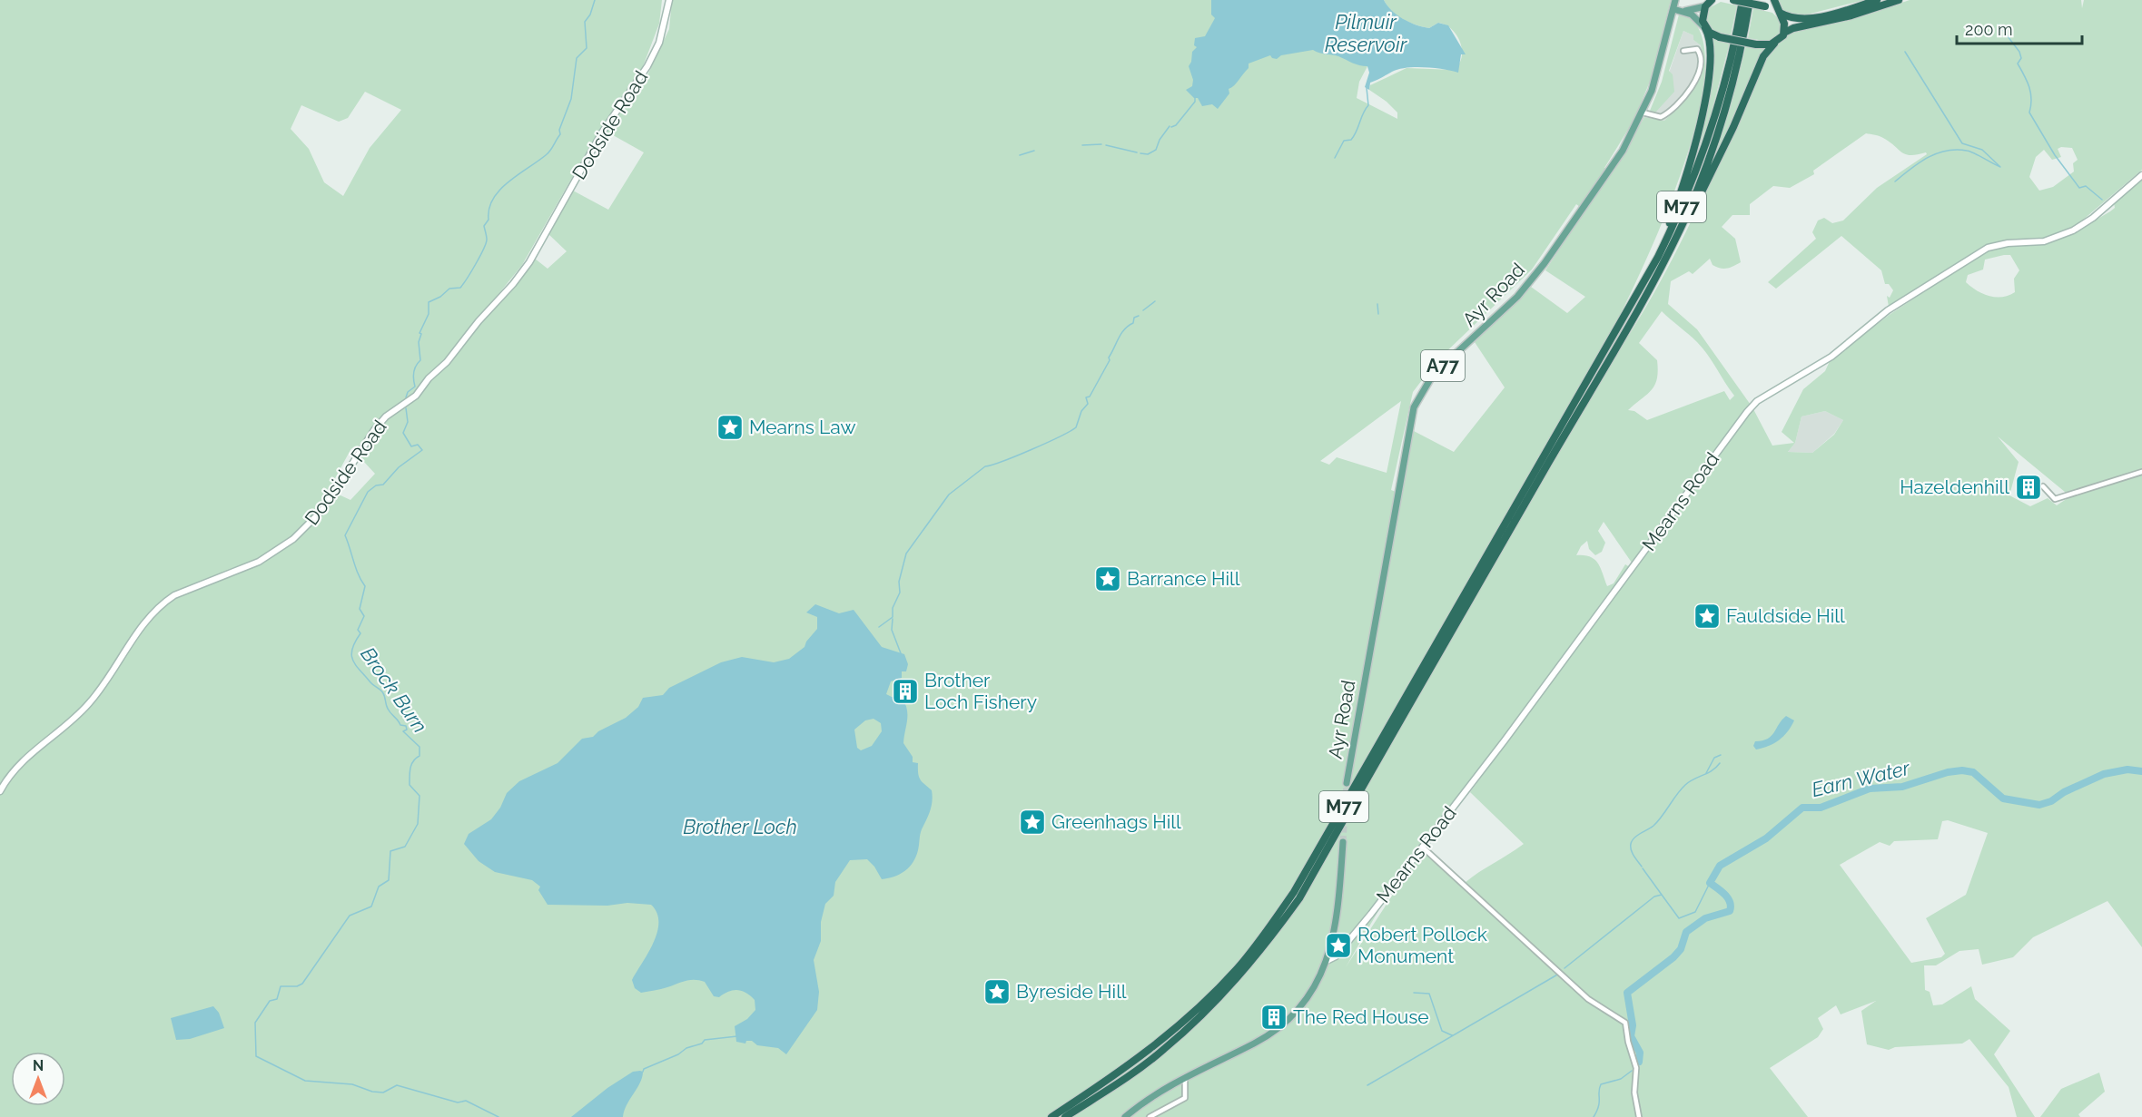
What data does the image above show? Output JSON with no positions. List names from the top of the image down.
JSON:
{
  "streets": {
    "highway": ["M77"],
    "main road": ["Ayr Road", "A77"],
    "street": ["Dodside Road", "Mearns Road"]
  },
  "water": [
    "Pilmuir Reservoir",
    "Brock Burn",
    "Earn Water",
    "Brother Loch"
  ],
  "places": {
    "place": [
      "Mearns Law",
      "Barrance Hill",
      "Fauldside Hill",
      "Greenhags Hill",
      "Robert Pollock Monument",
      "Byreside Hill"
    ],
    "building": ["Hazeldenhill", "Brother Loch Fishery", "The Red House"]
  },
  "scale_bar": "200 m",
  "north": "top"
}
